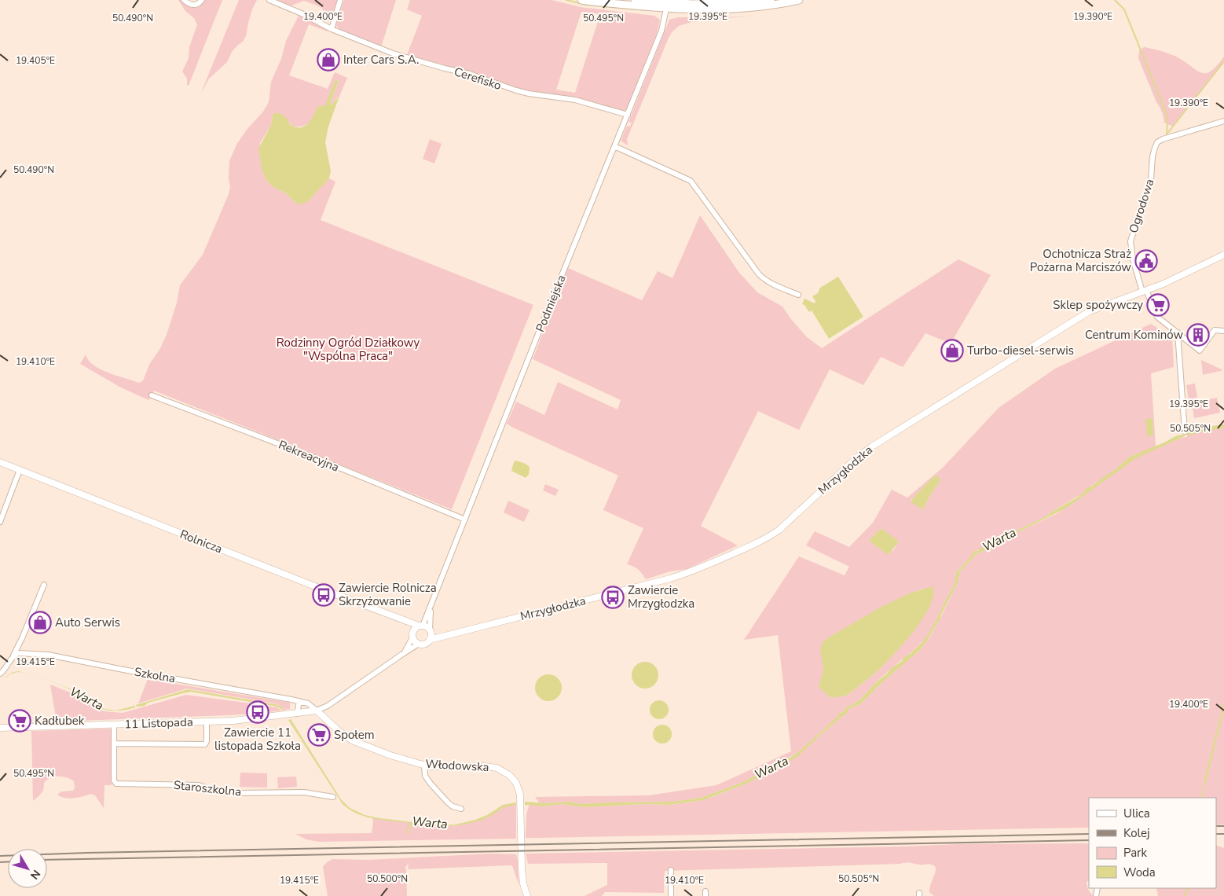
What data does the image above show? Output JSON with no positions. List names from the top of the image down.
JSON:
{
  "streets": {
    "street": [
      "Cerefisko",
      "Ogrodowa",
      "Podmiejska",
      "Rekreacyjna",
      "Mrzygłodzka",
      "Rolnicza",
      "Szkolna",
      "11 Listopada",
      "Włodowska",
      "Staroszkolna"
    ]
  },
  "crossings": [
    ["Cerefisko", "Podmiejska"],
    ["Ogrodowa", "Mrzygłodzka"],
    ["Podmiejska", "Rekreacyjna"],
    ["Podmiejska", "Mrzygłodzka"],
    ["Podmiejska", "Rolnicza"],
    ["Mrzygłodzka", "Rolnicza"],
    ["Szkolna", "11 Listopada"],
    ["Szkolna", "Włodowska"],
    ["11 Listopada", "Włodowska"],
    ["11 Listopada", "Staroszkolna"]
  ],
  "water": ["Warta"],
  "parks": ["Rodzinny Ogród Działkowy \"Wspólna Praca\""],
  "places": {
    "shop": ["Inter Cars S.A.", "Turbo-diesel-serwis", "Auto Serwis"],
    "public building": ["Ochotnicza Straż Pożarna Marciszów"],
    "supermarket": ["Sklep spożywczy", "Kadłubek", "Społem"],
    "building": ["Centrum Kominów"],
    "bus stop": ["Zawiercie Rolnicza Skrzyżowanie", "Zawiercie Mrzygłodzka", "Zawiercie 11 listopada Szkoła"]
  },
  "legend": [
    "Ulica",
    "Kolej",
    "Park",
    "Woda"
  ],
  "north": "bottom right",
  "coordinates": [
    "19.390°E",
    "19.400°E",
    "19.395°E",
    "50.490°N",
    "50.495°N",
    "19.405°E",
    "19.410°E",
    "50.505°N",
    "19.415°E",
    "50.500°N"
  ]
}
